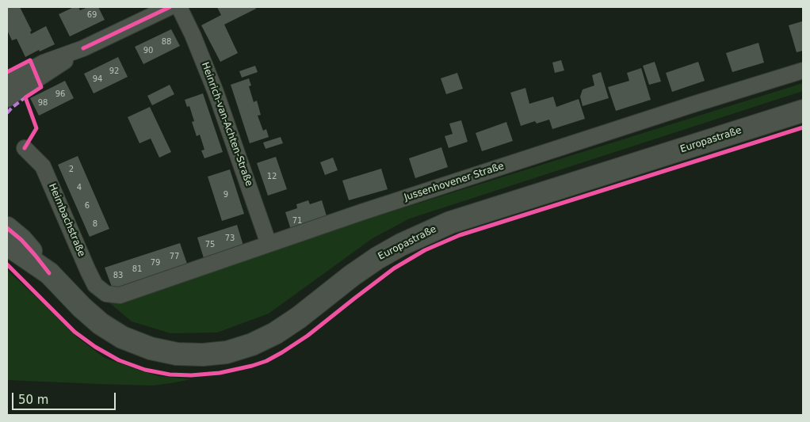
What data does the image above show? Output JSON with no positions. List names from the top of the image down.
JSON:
{
  "streets": {
    "main road": ["Europastraße"],
    "street": ["Heinrich-van-Achten-Straße", "Jussenhovener Straße", "Heimbachstraße"]
  },
  "crossings": [
    ["Heinrich-van-Achten-Straße", "Jussenhovener Straße"],
    ["Jussenhovener Straße", "Heimbachstraße"]
  ],
  "house_numbers": [
    "69",
    "88",
    "90",
    "92",
    "94",
    "96",
    "98",
    "2",
    "12",
    "4",
    "9",
    "6",
    "71",
    "8",
    "73",
    "75",
    "77",
    "79",
    "81",
    "83"
  ],
  "scale_bar": "50 m"
}
